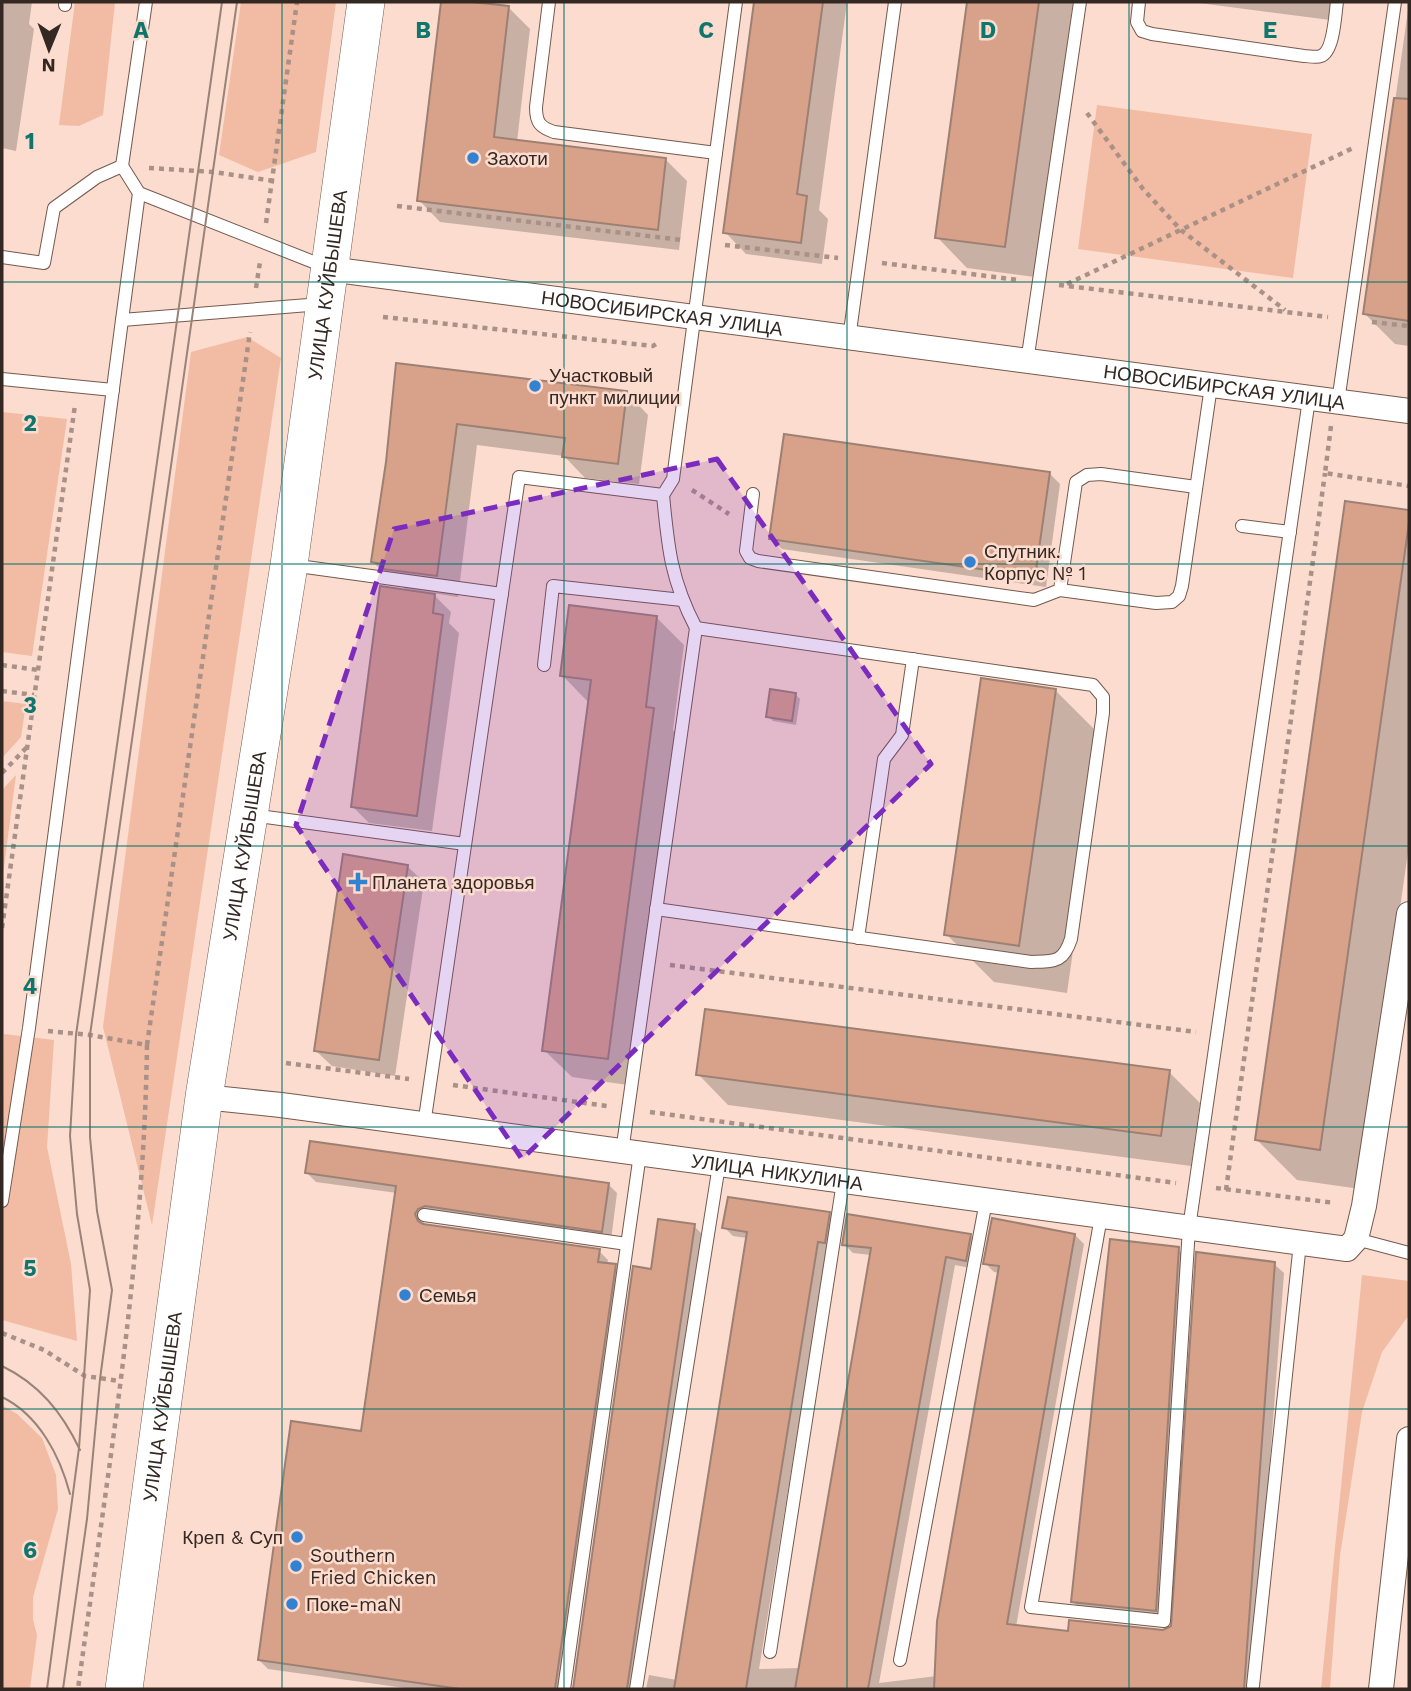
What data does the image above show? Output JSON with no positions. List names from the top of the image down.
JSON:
{
  "streets": {
    "main road": ["УЛИЦА КУЙБЫШЕВА"],
    "street": ["НОВОСИБИРСКАЯ УЛИЦА", "УЛИЦА НИКУЛИНА"]
  },
  "crossings": [
    ["УЛИЦА КУЙБЫШЕВА", "НОВОСИБИРСКАЯ УЛИЦА"],
    ["УЛИЦА КУЙБЫШЕВА", "УЛИЦА НИКУЛИНА"]
  ],
  "places": {
    "other": [
      "Захоти",
      "Участковый пункт милиции",
      "Спутник. Корпус № 1",
      "Семья",
      "Креп & Суп",
      "Southern Fried Chicken",
      "Поке-maN"
    ],
    "health": ["Планета здоровья"]
  },
  "north": "bottom",
  "grid": {
    "columns": [
      "A",
      "B",
      "C",
      "D",
      "E"
    ],
    "rows": [
      "1",
      "2",
      "3",
      "4",
      "5",
      "6"
    ]
  }
}
